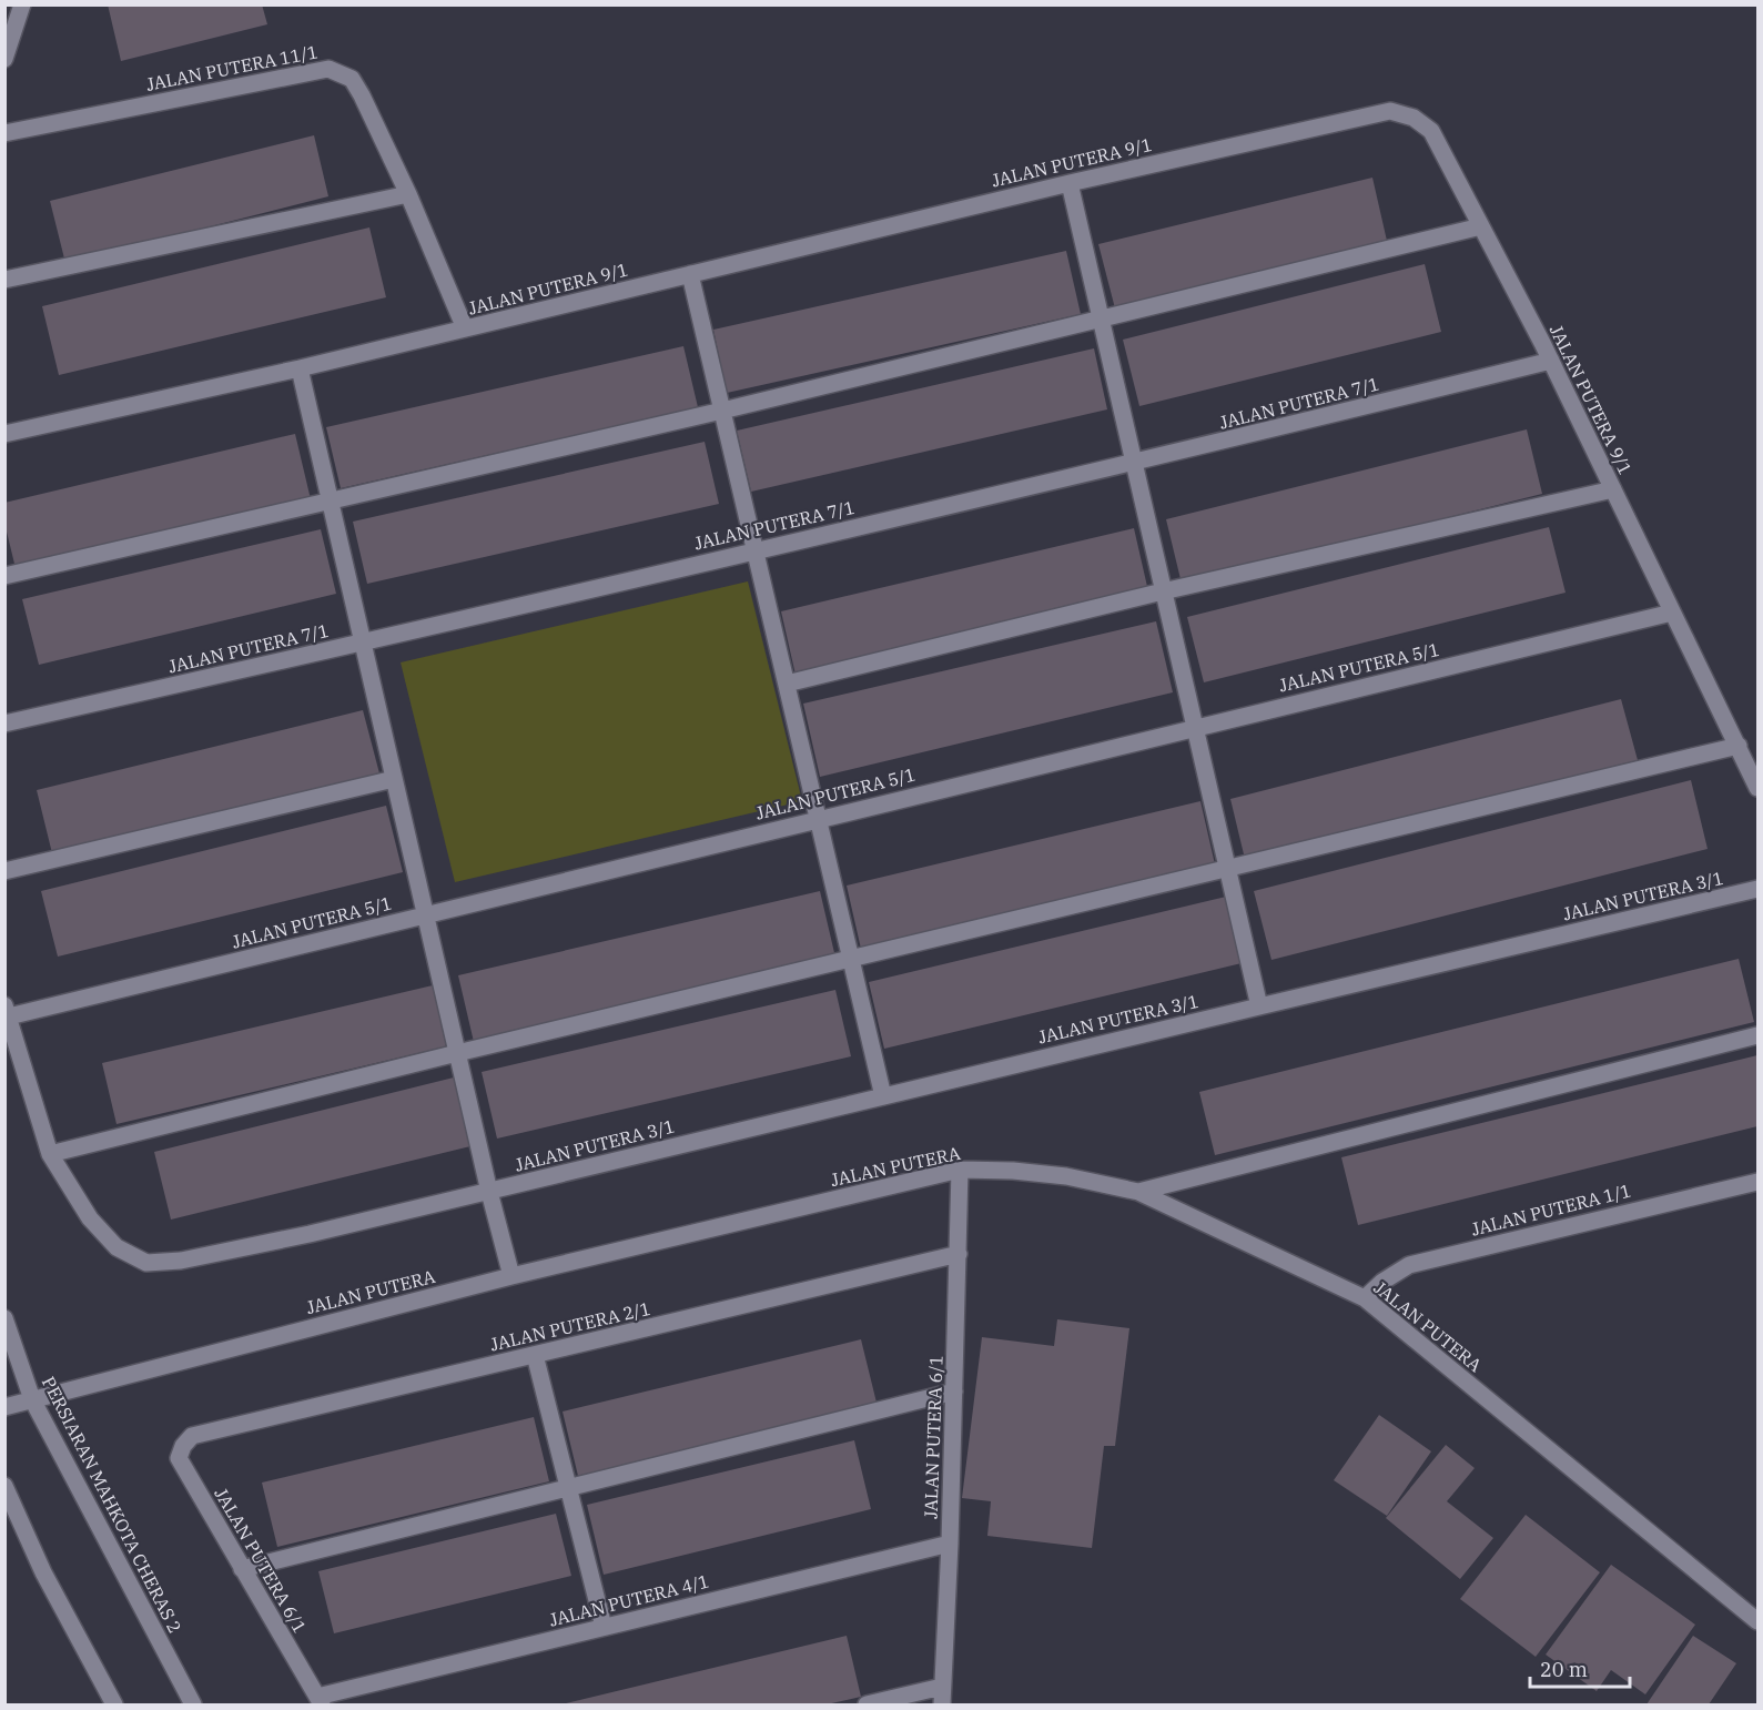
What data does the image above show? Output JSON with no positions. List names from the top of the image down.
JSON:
{
  "streets": {
    "street": [
      "JALAN PUTERA 11/1",
      "JALAN PUTERA 9/1",
      "JALAN PUTERA 7/1",
      "JALAN PUTERA 5/1",
      "JALAN PUTERA 3/1",
      "JALAN PUTERA",
      "JALAN PUTERA 1/1",
      "JALAN PUTERA 2/1",
      "JALAN PUTERA 6/1",
      "PERSIARAN MAHKOTA CHERAS 2",
      "JALAN PUTERA 4/1"
    ]
  },
  "crossings": [
    ["JALAN PUTERA 11/1", "JALAN PUTERA 9/1"],
    ["JALAN PUTERA 9/1", "JALAN PUTERA 7/1"],
    ["JALAN PUTERA 9/1", "JALAN PUTERA 5/1"],
    ["JALAN PUTERA 5/1", "JALAN PUTERA 3/1"],
    ["JALAN PUTERA", "JALAN PUTERA 1/1"],
    ["JALAN PUTERA", "JALAN PUTERA 6/1"],
    ["JALAN PUTERA", "PERSIARAN MAHKOTA CHERAS 2"],
    ["JALAN PUTERA 2/1", "JALAN PUTERA 6/1"],
    ["JALAN PUTERA 6/1", "JALAN PUTERA 4/1"]
  ],
  "scale_bar": "20 m"
}
